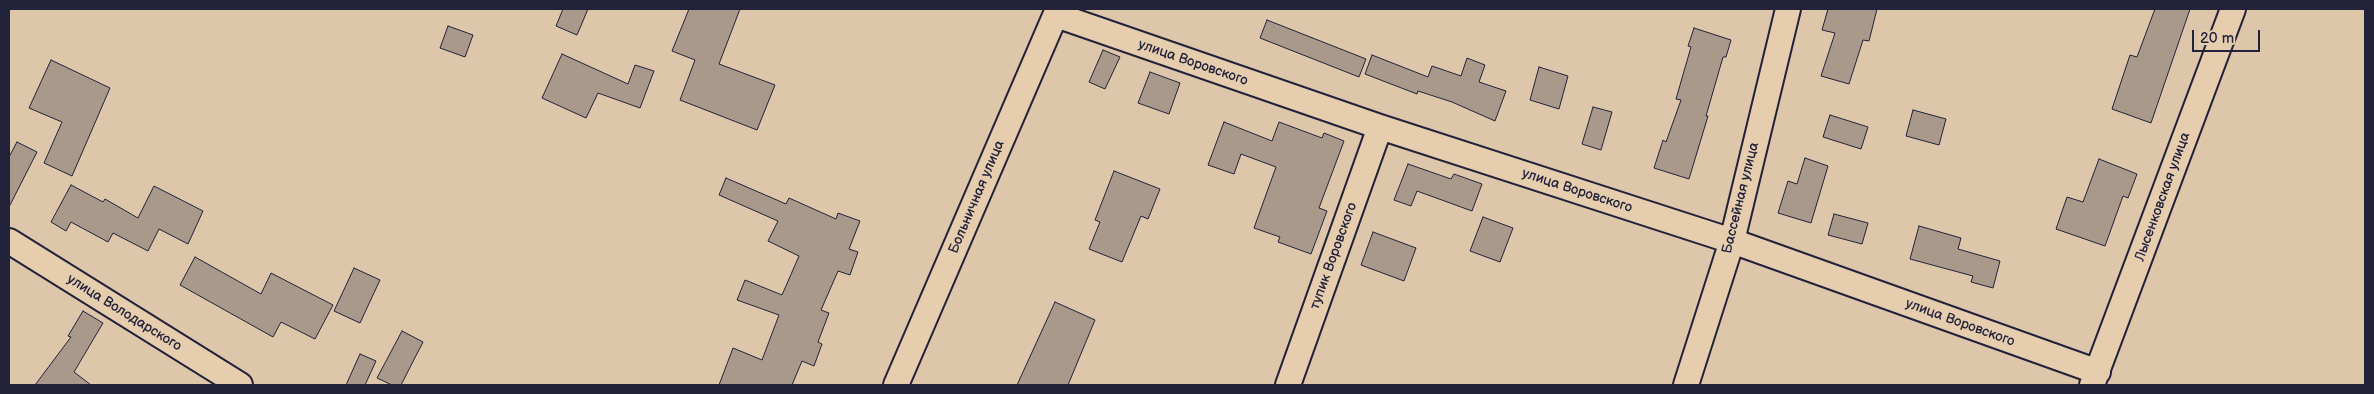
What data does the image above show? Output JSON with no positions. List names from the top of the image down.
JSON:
{
  "streets": {
    "street": [
      "улица Воровского",
      "Больничная улица",
      "Лысенковская улица",
      "Бассейная улица",
      "тупик Воровского",
      "улица Володарского"
    ]
  },
  "crossings": [
    ["улица Воровского", "Больничная улица"],
    ["улица Воровского", "Лысенковская улица"],
    ["улица Воровского", "Бассейная улица"],
    ["улица Воровского", "тупик Воровского"]
  ],
  "scale_bar": "20 m"
}
